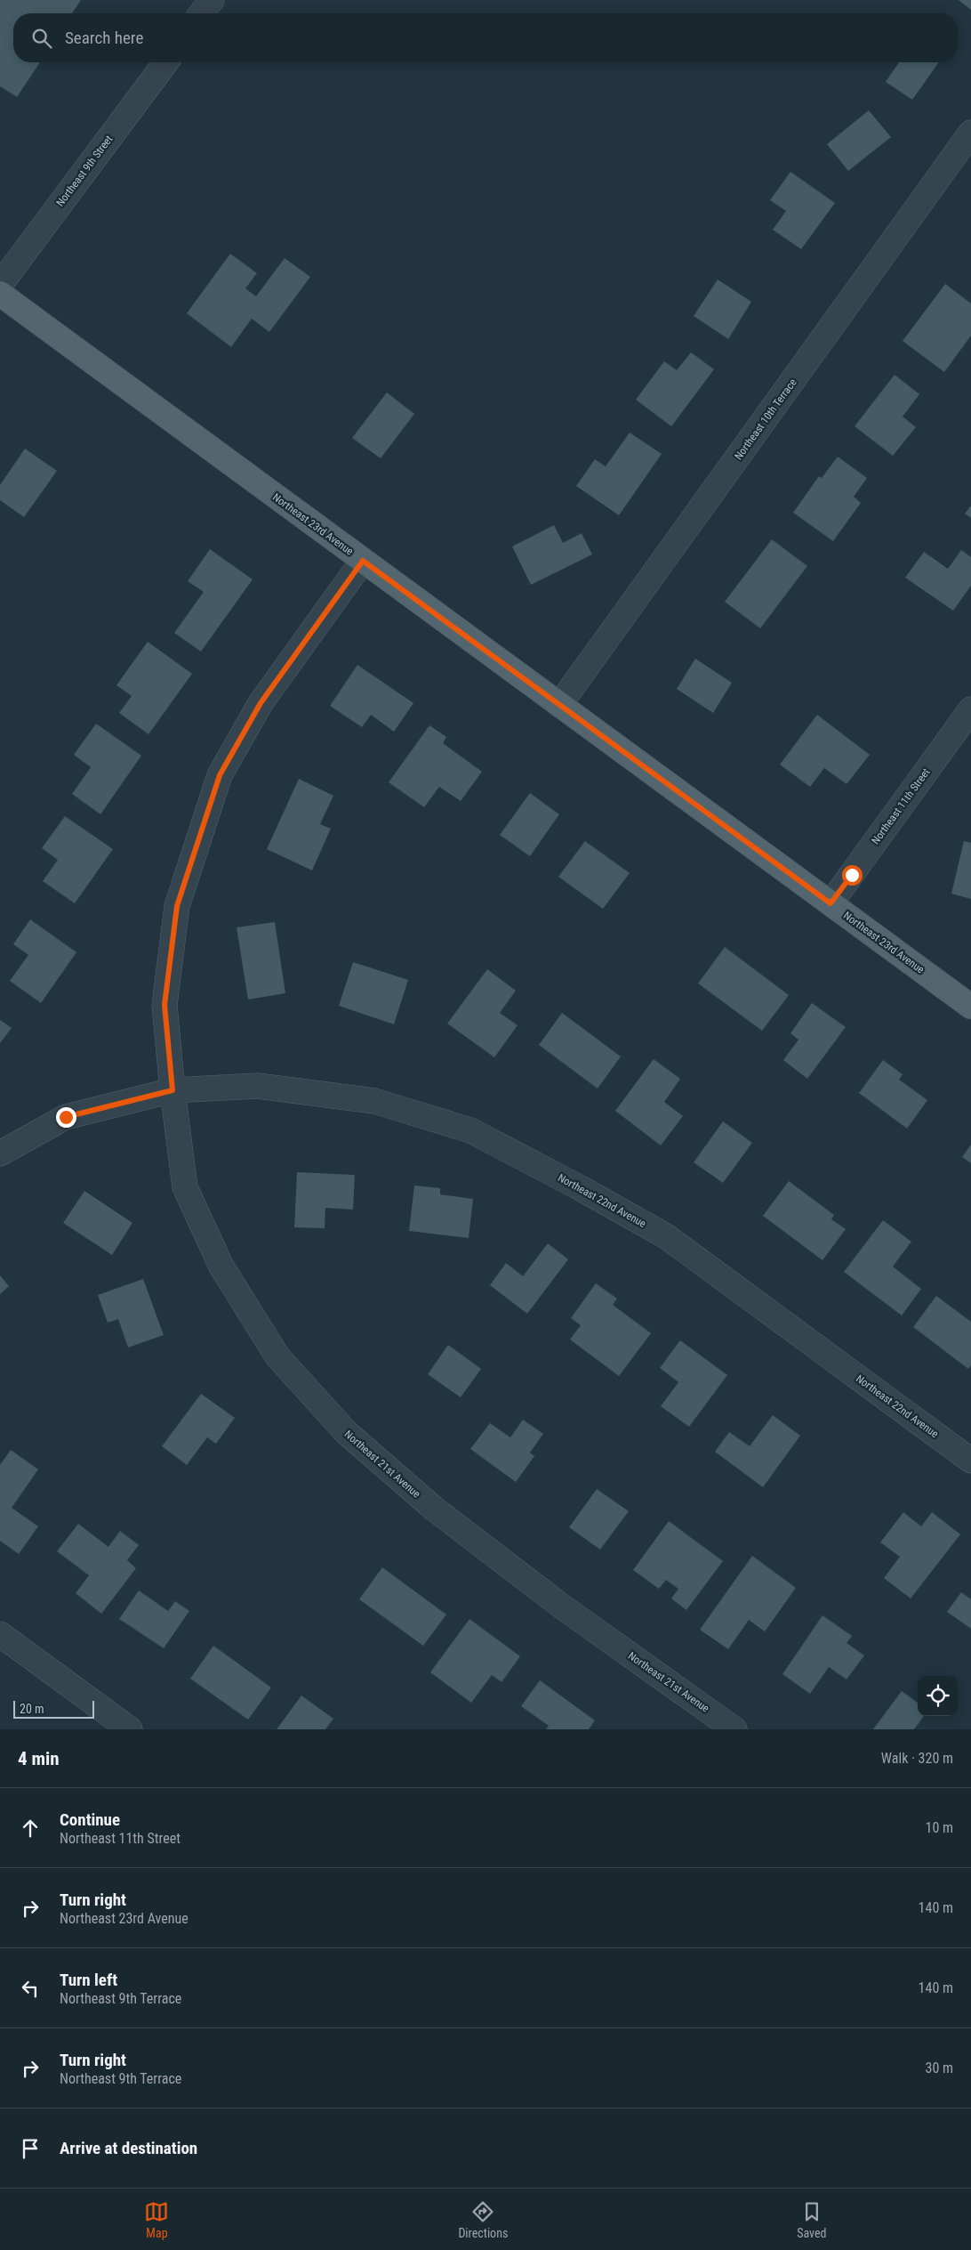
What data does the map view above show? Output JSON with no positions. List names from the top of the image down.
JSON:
{
  "streets": {
    "main road": ["Northeast 23rd Avenue"],
    "street": [
      "Northeast 9th Street",
      "Northeast 10th Terrace",
      "Northeast 11th Street",
      "Northeast 22nd Avenue",
      "Northeast 21st Avenue"
    ]
  },
  "crossings": [
    ["Northeast 10th Terrace", "Northeast 23rd Avenue"],
    ["Northeast 23rd Avenue", "Northeast 11th Street"],
    ["Northeast 23rd Avenue", "Northeast 21st Avenue"],
    ["Northeast 22nd Avenue", "Northeast 21st Avenue"]
  ],
  "scale_bar": "20 m",
  "page": {
    "search": "Search here",
    "scale": "20 m",
    "heading": ["4 min", "Walk · 320 m"],
    "list": [
      ["Continue", "Northeast 11th Street", "10 m"],
      ["Turn right", "Northeast 23rd Avenue", "140 m"],
      ["Turn left", "Northeast 9th Terrace", "140 m"],
      ["Turn right", "Northeast 9th Terrace", "30 m"],
      "Arrive at destination"
    ],
    "nav": ["Map", "Directions", "Saved"]
  }
}
